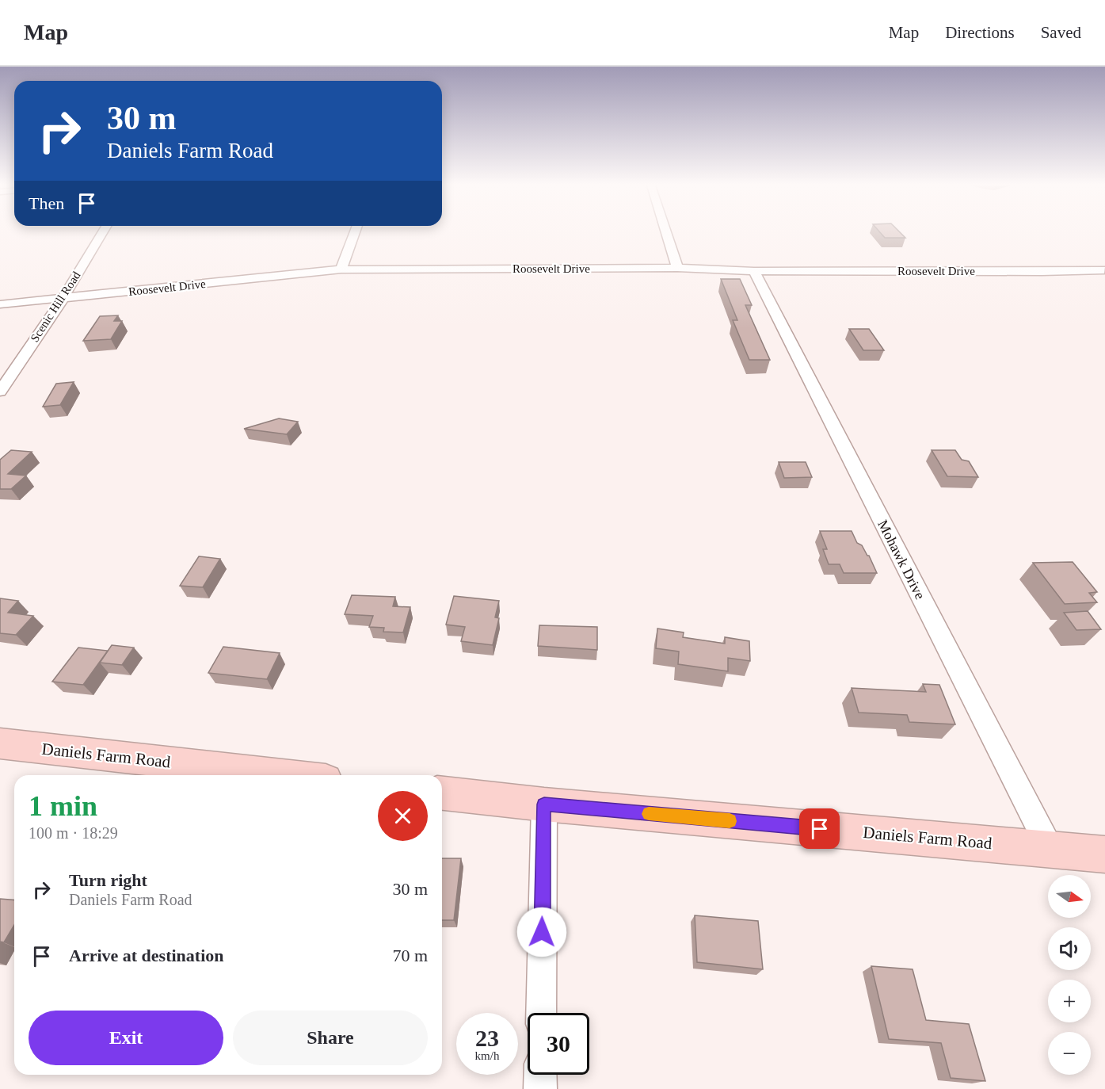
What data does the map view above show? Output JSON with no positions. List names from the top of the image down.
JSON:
{
  "streets": {
    "main road": ["Daniels Farm Road"],
    "street": ["Roosevelt Drive", "Scenic Hill Road", "Mohawk Drive"]
  },
  "crossings": [
    ["Roosevelt Drive", "Scenic Hill Road"],
    ["Roosevelt Drive", "Mohawk Drive"],
    ["Mohawk Drive", "Daniels Farm Road"]
  ],
  "north": "right",
  "page": {
    "header": "Map",
    "nav": ["Map", "Directions", "Saved"],
    "turn": ["30 m", "Daniels Farm Road"],
    "then": "Then",
    "heading": ["1 min", "100 m · 18:29"],
    "list": [
      {
        "name": "Turn right",
        "note": "Daniels Farm Road",
        "value": "30 m"
      },
      {
        "name": "Arrive at destination",
        "value": "70 m"
      }
    ],
    "map_buttons": ["+", "−"],
    "buttons": ["Exit", "Share"],
    "speed": "23 km/h",
    "limit": "30"
  }
}
